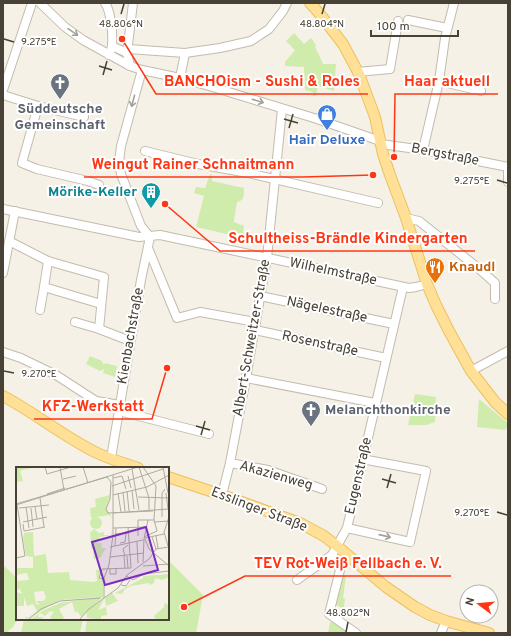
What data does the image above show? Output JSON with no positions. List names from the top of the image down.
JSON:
{
  "streets": {
    "main road": ["Esslinger Straße"],
    "street": [
      "Bergstraße",
      "Wilhelmstraße",
      "Nägelestraße",
      "Kienbachstraße",
      "Albert-Schweitzer-Straße",
      "Rosenstraße",
      "Akazienweg",
      "Eugenstraße"
    ]
  },
  "crossings": [
    ["Bergstraße", "Albert-Schweitzer-Straße"],
    ["Wilhelmstraße", "Kienbachstraße"],
    ["Wilhelmstraße", "Albert-Schweitzer-Straße"],
    ["Wilhelmstraße", "Eugenstraße"],
    ["Nägelestraße", "Albert-Schweitzer-Straße"],
    ["Nägelestraße", "Eugenstraße"],
    ["Kienbachstraße", "Rosenstraße"],
    ["Albert-Schweitzer-Straße", "Rosenstraße"],
    ["Albert-Schweitzer-Straße", "Akazienweg"],
    ["Albert-Schweitzer-Straße", "Esslinger Straße"],
    ["Rosenstraße", "Eugenstraße"],
    ["Eugenstraße", "Esslinger Straße"]
  ],
  "one_way": ["Bergstraße"],
  "places": {
    "other": [
      "BANCHOism - Sushi & Roles",
      "Haar aktuell",
      "Weingut Rainer Schnaitmann",
      "Schultheiss-Brändle Kindergarten",
      "KFZ-Werkstatt",
      "TEV Rot-Weiß Fellbach e. V."
    ],
    "church": ["Süddeutsche Gemeinschaft", "Melanchthonkirche"],
    "shop": ["Hair Deluxe"],
    "building": ["Mörike-Keller"],
    "restaurant": ["Knaudl"]
  },
  "scale_bar": "100 m",
  "north": "left",
  "coordinates": [
    "48.806°N",
    "48.804°N",
    "9.275°E",
    "9.270°E",
    "48.802°N"
  ]
}
